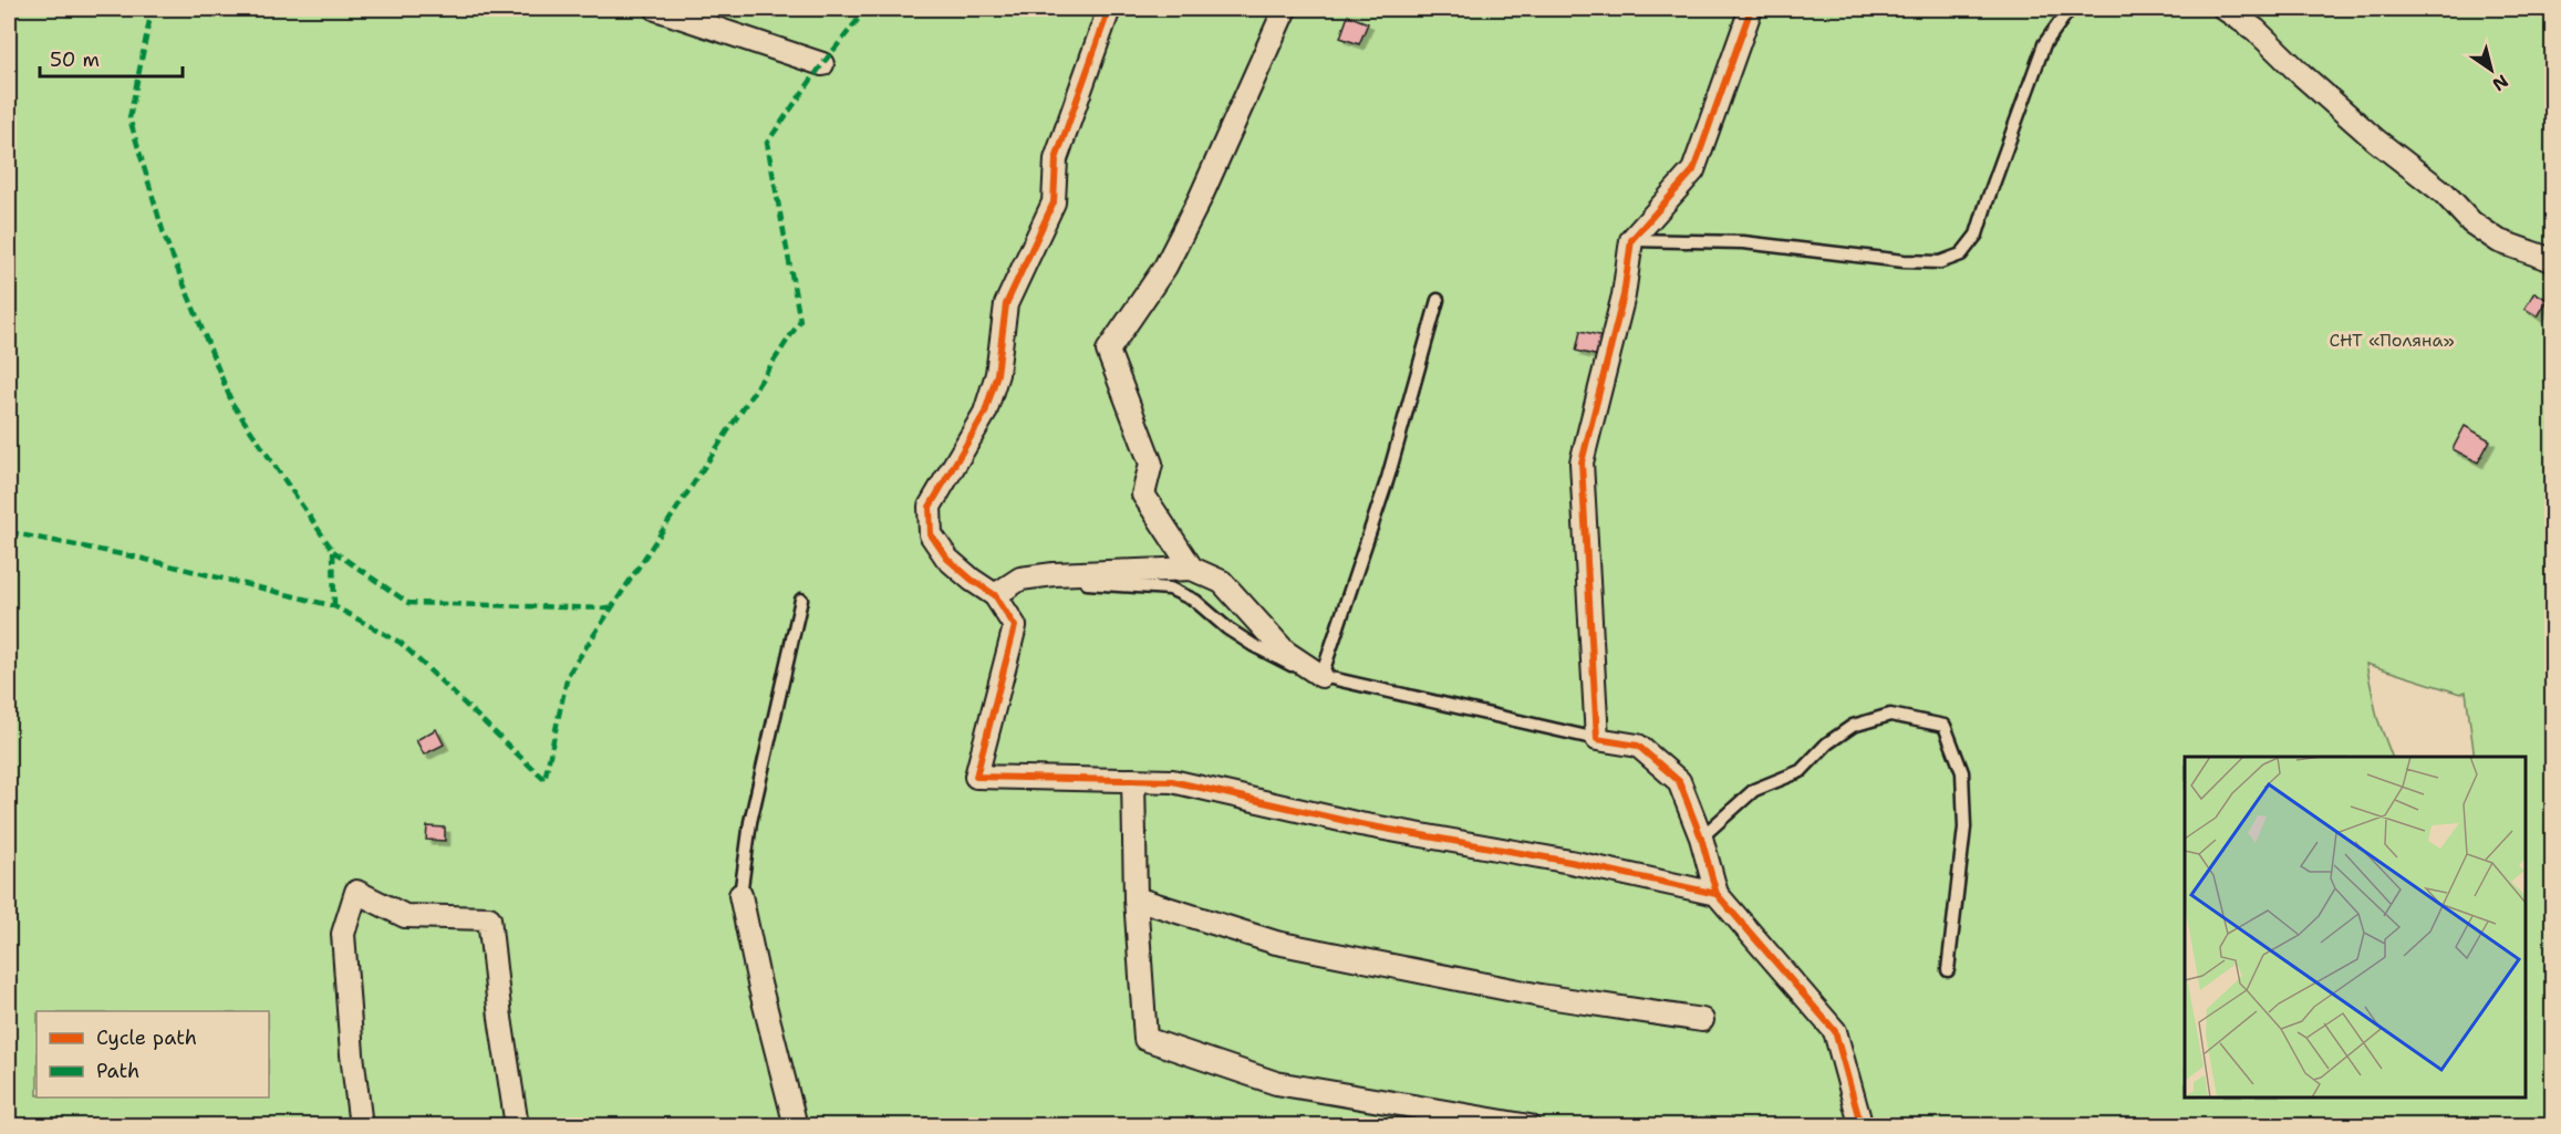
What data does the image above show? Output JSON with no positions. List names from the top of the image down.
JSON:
{
  "parks": ["СНТ «Поляна»"],
  "legend": ["Cycle path", "Path"],
  "scale_bar": "50 m",
  "north": "bottom right"
}
